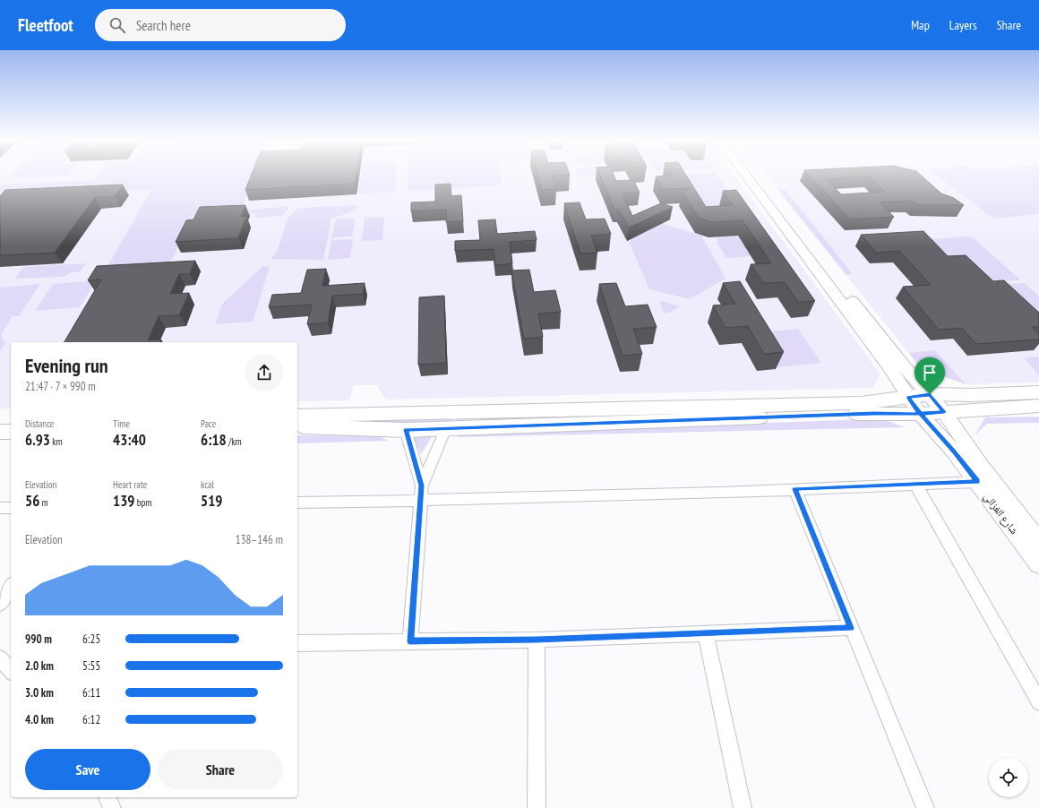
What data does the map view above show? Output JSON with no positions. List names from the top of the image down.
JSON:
{
  "streets": {
    "main road": ["شارع الغزالي"]
  },
  "page": {
    "header": "Fleetfoot",
    "search": "Search here",
    "nav": ["Map", "Layers", "Share"],
    "heading": ["Evening run", "21:47 · 7 × 990 m"],
    "stats": [
      ["Distance", "6.93 km"],
      ["Time", "43:40"],
      ["Pace", "6:18 /km"],
      ["Elevation", "56 m"],
      ["Heart rate", "139 bpm"],
      ["kcal", "519"]
    ],
    "chart": ["Elevation", "138–146 m"],
    "list": [
      {
        "name": "990 m",
        "note": "6:25"
      },
      {
        "name": "2.0 km",
        "note": "5:55"
      },
      {
        "name": "3.0 km",
        "note": "6:11"
      },
      {
        "name": "4.0 km",
        "note": "6:12"
      }
    ],
    "buttons": ["Save", "Share"]
  }
}
